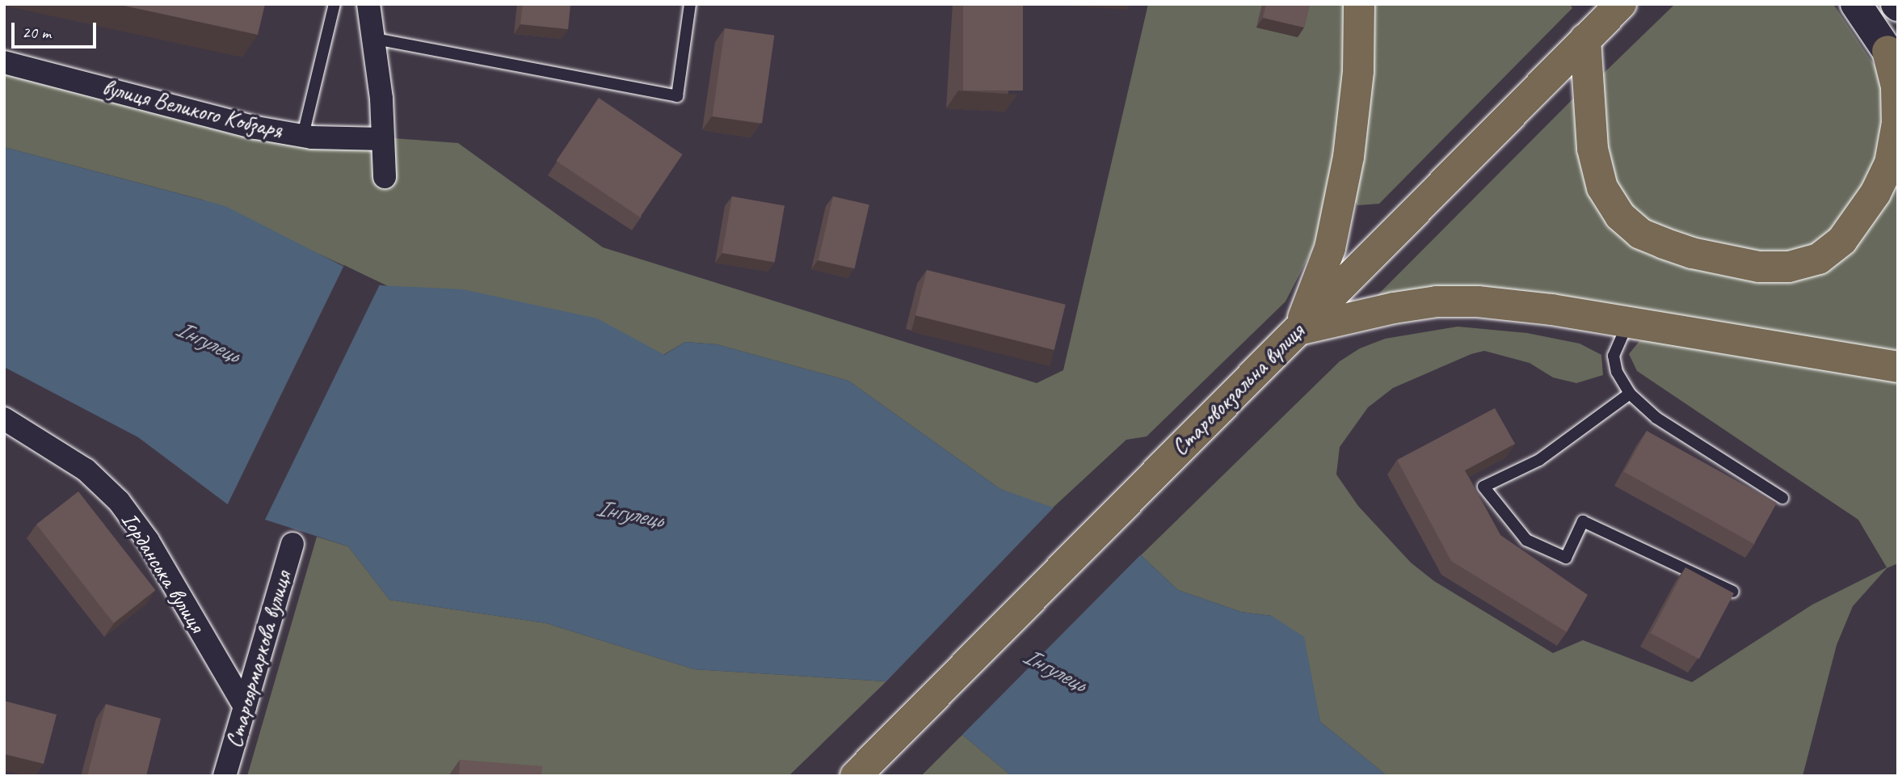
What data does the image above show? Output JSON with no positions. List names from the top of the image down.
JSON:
{
  "streets": {
    "main road": ["Старовокзальна вулиця"],
    "street": ["вулиця Великого Кобзаря", "Іорданська вулиця", "Староярмаркова вулиця"]
  },
  "crossings": [
    ["Іорданська вулиця", "Староярмаркова вулиця"]
  ],
  "water": ["Інгулець"],
  "scale_bar": "20 m"
}
